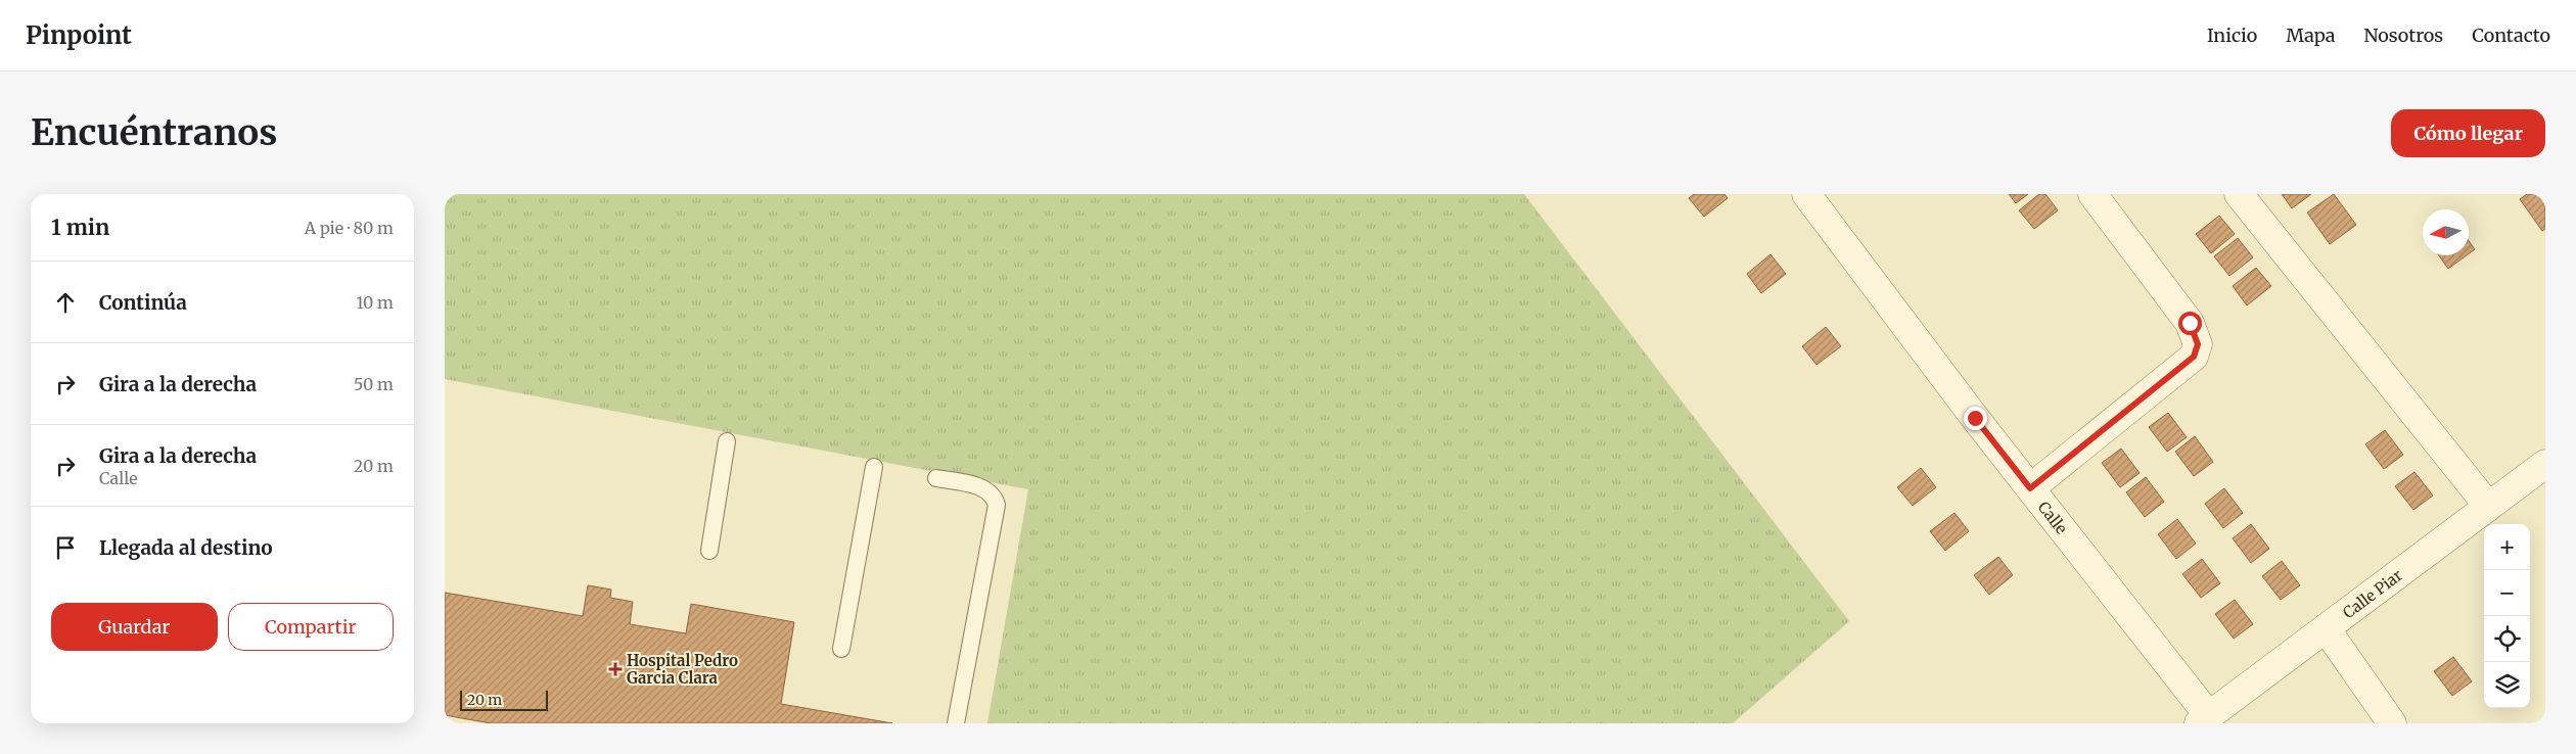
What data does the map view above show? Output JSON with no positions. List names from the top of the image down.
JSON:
{
  "streets": {
    "street": ["Calle", "Calle Piar"]
  },
  "crossings": [
    ["Calle", "Calle Piar"]
  ],
  "places": {
    "health": ["Hospital Pedro Garcia Clara"]
  },
  "scale_bar": "20 m",
  "north": "left",
  "page": {
    "header": "Pinpoint",
    "nav": [
      "Inicio",
      "Mapa",
      "Nosotros",
      "Contacto"
    ],
    "buttons": [
      "Cómo llegar",
      ["Guardar", "Compartir"]
    ],
    "title": "Encuéntranos",
    "heading": ["1 min", "A pie · 80 m"],
    "list": [
      ["Continúa", "10 m"],
      ["Gira a la derecha", "50 m"],
      ["Gira a la derecha", "Calle", "20 m"],
      "Llegada al destino"
    ],
    "map_buttons": ["+", "−"],
    "scale": "20 m"
  }
}
